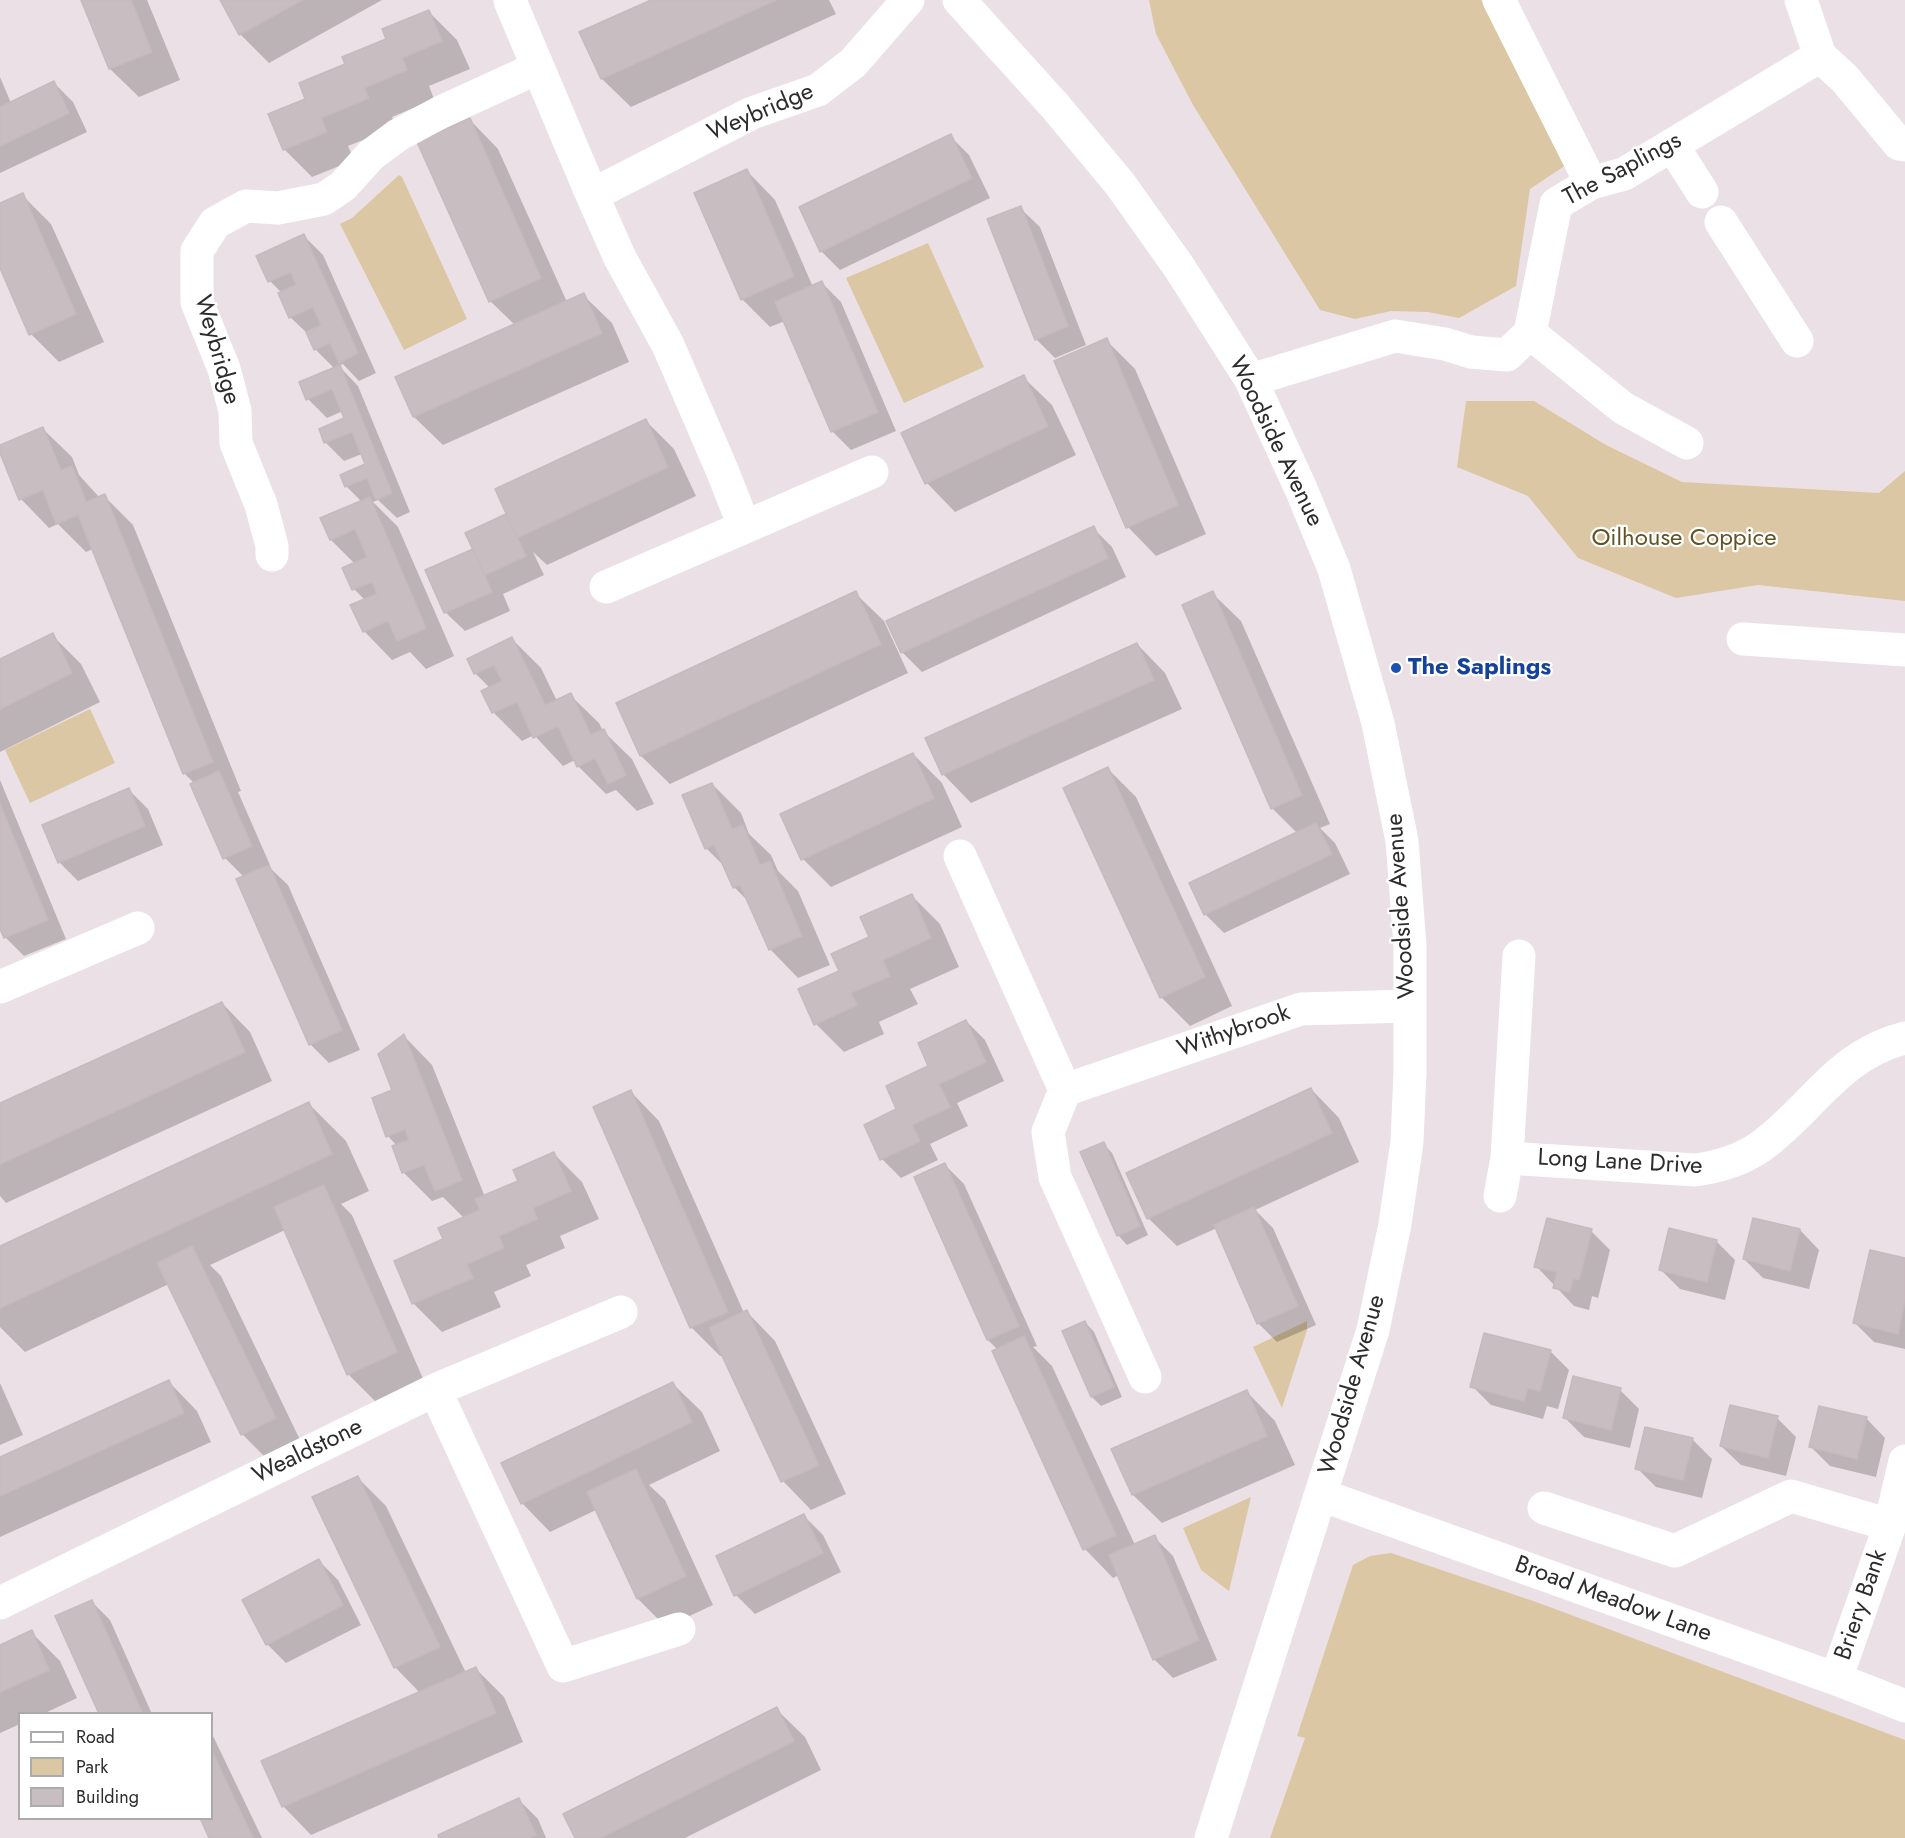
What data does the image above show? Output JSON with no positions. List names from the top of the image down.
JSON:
{
  "streets": {
    "street": [
      "Weybridge",
      "The Saplings",
      "Woodside Avenue",
      "Withybrook",
      "Long Lane Drive",
      "Wealdstone",
      "Broad Meadow Lane",
      "Briery Bank"
    ]
  },
  "crossings": [
    ["Woodside Avenue", "Withybrook"],
    ["Woodside Avenue", "Broad Meadow Lane"],
    ["Broad Meadow Lane", "Briery Bank"]
  ],
  "parks": ["Oilhouse Coppice"],
  "places": ["The Saplings"],
  "legend": ["Road", "Park", "Building"]
}
